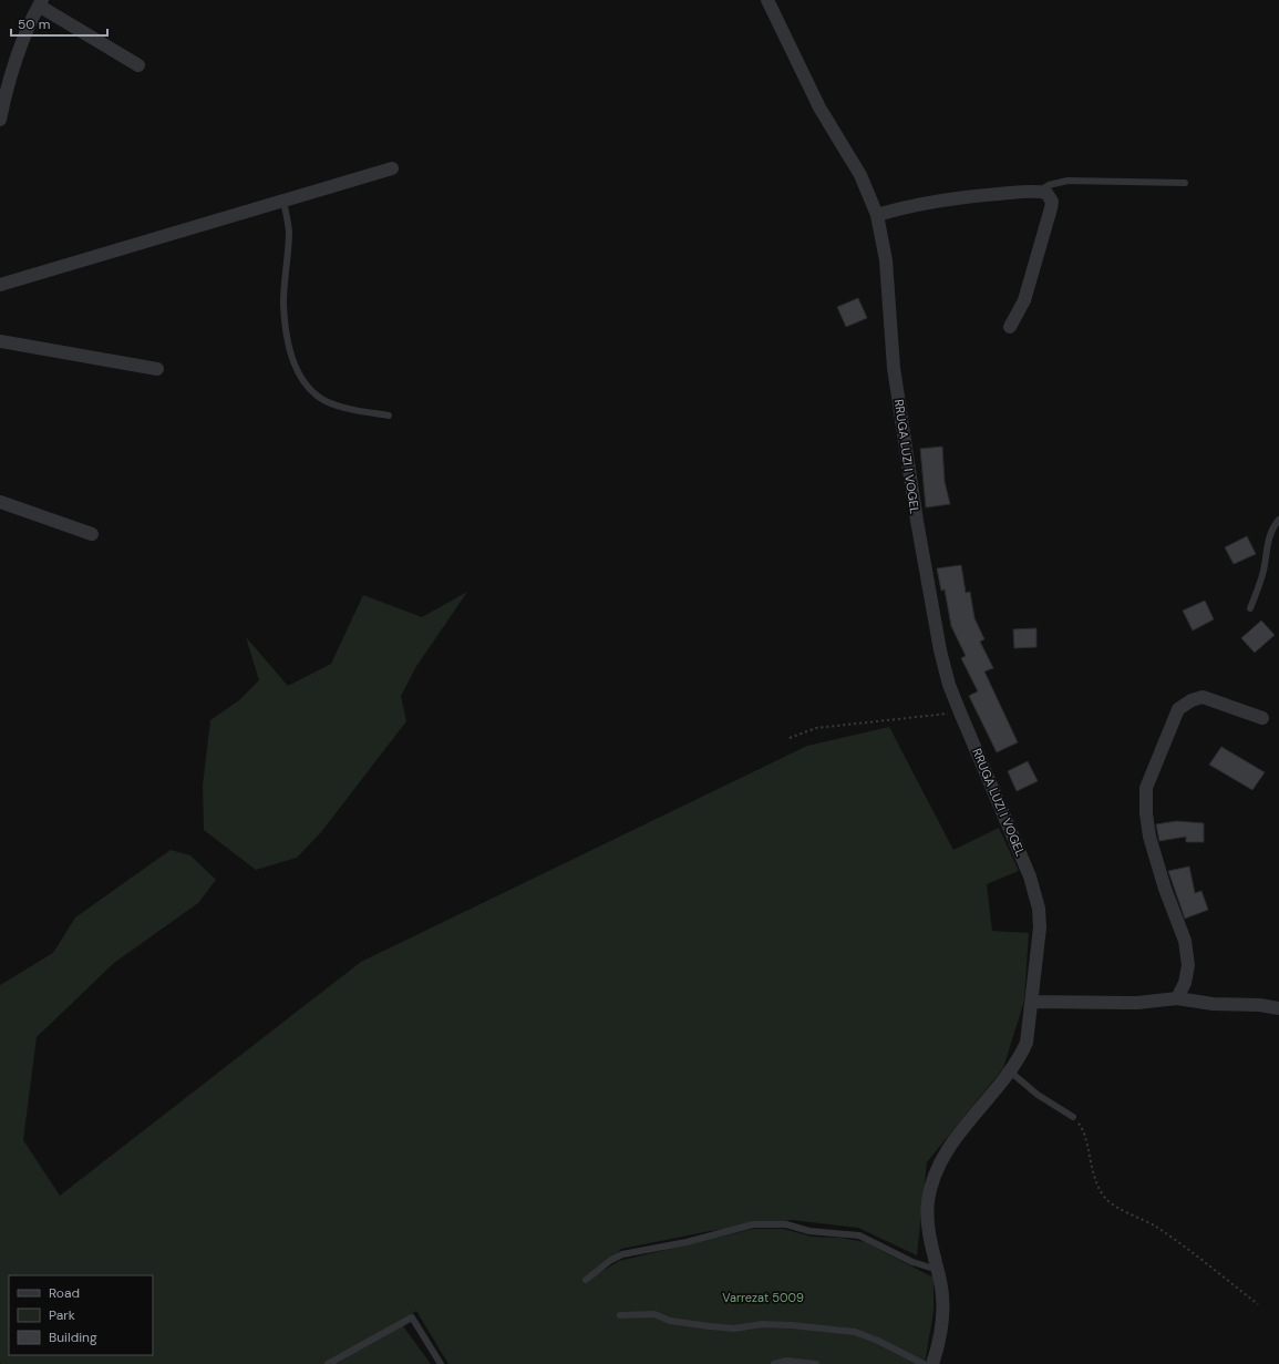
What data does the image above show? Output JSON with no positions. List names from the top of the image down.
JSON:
{
  "streets": {
    "street": ["RRUGA LUZI I VOGEL"]
  },
  "parks": ["Varrezat 5009"],
  "legend": ["Road", "Park", "Building"],
  "scale_bar": "50 m"
}
